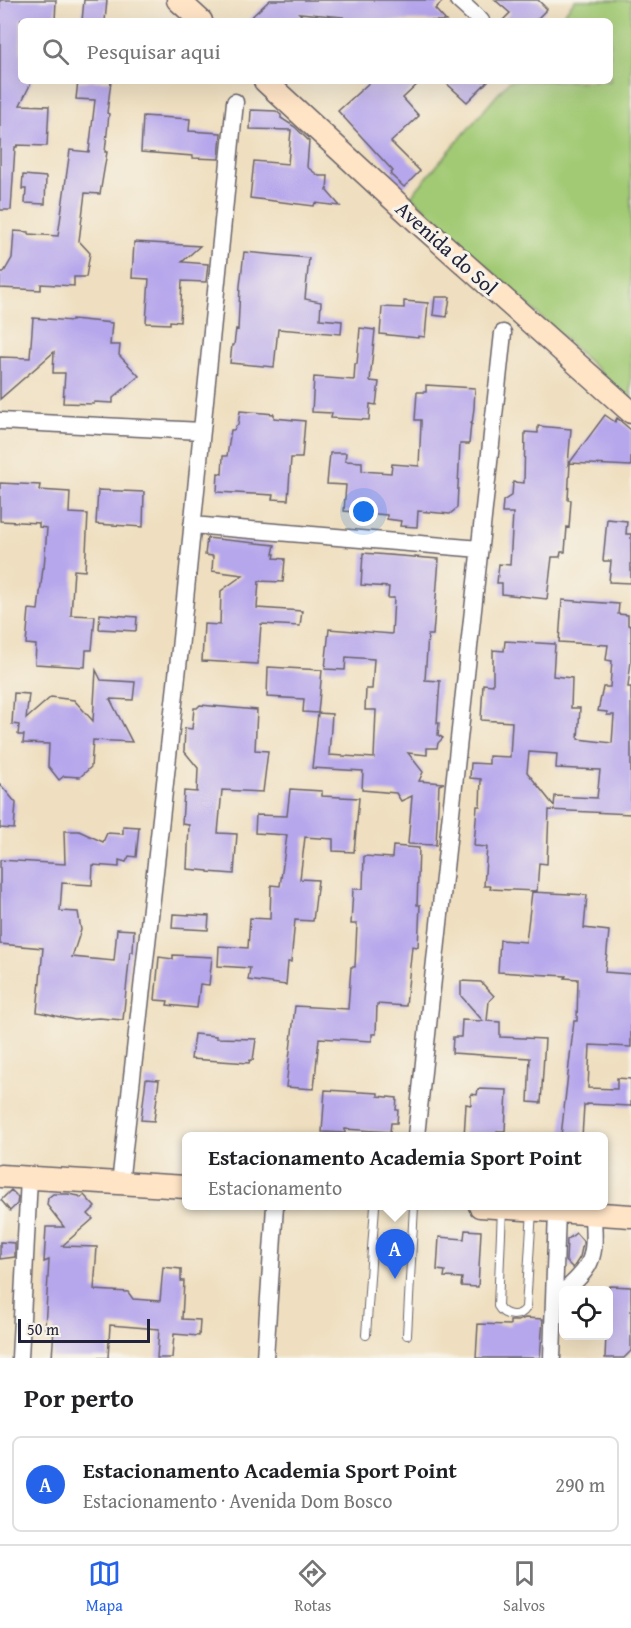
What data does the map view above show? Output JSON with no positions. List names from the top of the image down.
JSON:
{
  "streets": {
    "street": ["Avenida do Sol"]
  },
  "scale_bar": "50 m",
  "page": {
    "search": "Pesquisar aqui",
    "popup": ["Estacionamento Academia Sport Point", "Estacionamento"],
    "pins": "A",
    "scale": "50 m",
    "heading": "Por perto",
    "list": [
      {
        "mark": "A",
        "name": "Estacionamento Academia Sport Point",
        "note": "Estacionamento · Avenida Dom Bosco",
        "value": "290 m"
      }
    ],
    "nav": ["Mapa", "Rotas", "Salvos"]
  }
}
